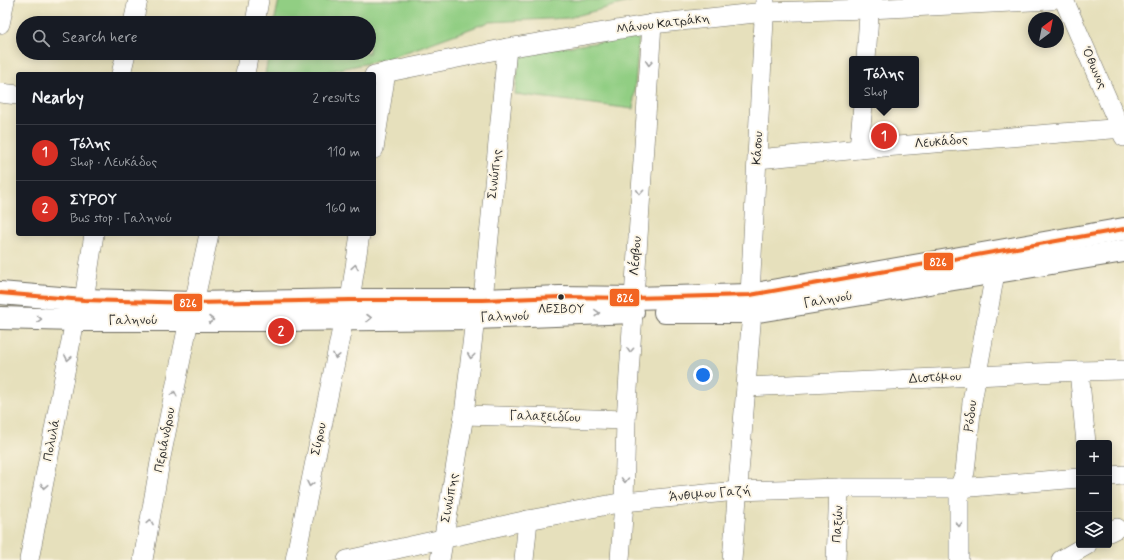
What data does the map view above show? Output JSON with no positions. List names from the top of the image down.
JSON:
{
  "streets": {
    "street": [
      "Μάνου Κατράκη",
      "Όθωνος",
      "Λευκάδος",
      "Κάσου",
      "Σινώπης",
      "Λέσβου",
      "Γαληνού",
      "Διστόμου",
      "Ρόδου",
      "Γαλαξειδίου",
      "Σύρου",
      "Πολυλά",
      "Περιάνδρου",
      "Άνθιμου Γαζή",
      "Παξών"
    ]
  },
  "crossings": [
    ["Μάνου Κατράκη", "Κάσου"],
    ["Μάνου Κατράκη", "Σινώπης"],
    ["Μάνου Κατράκη", "Λέσβου"],
    ["Όθωνος", "Λευκάδος"],
    ["Λευκάδος", "Κάσου"],
    ["Κάσου", "Γαληνού"],
    ["Κάσου", "Διστόμου"],
    ["Κάσου", "Άνθιμου Γαζή"],
    ["Σινώπης", "Γαληνού"],
    ["Σινώπης", "Γαλαξειδίου"],
    ["Σινώπης", "Άνθιμου Γαζή"],
    ["Λέσβου", "Γαληνού"],
    ["Λέσβου", "Γαλαξειδίου"],
    ["Λέσβου", "Άνθιμου Γαζή"],
    ["Γαληνού", "Ρόδου"],
    ["Γαληνού", "Σύρου"],
    ["Γαληνού", "Πολυλά"],
    ["Γαληνού", "Περιάνδρου"],
    ["Διστόμου", "Ρόδου"],
    ["Ρόδου", "Άνθιμου Γαζή"],
    ["Άνθιμου Γαζή", "Παξών"]
  ],
  "one_way": ["Λέσβου", "Πολυλά", "Περιάνδρου"],
  "places": ["ΛΕΣΒΟΥ"],
  "lines": ["transit line 826"],
  "north": "top right",
  "page": {
    "search": "Search here",
    "popup": ["Τόλης", "Shop"],
    "heading": ["Nearby", "2 results"],
    "pins": ["1", "2"],
    "list": [
      {
        "mark": "1",
        "name": "Τόλης",
        "note": "Shop · Λευκάδος",
        "value": "110 m"
      },
      {
        "mark": "2",
        "name": "ΣΥΡΟΥ",
        "note": "Bus stop · Γαληνού",
        "value": "160 m"
      }
    ],
    "map_buttons": ["+", "−"]
  }
}
